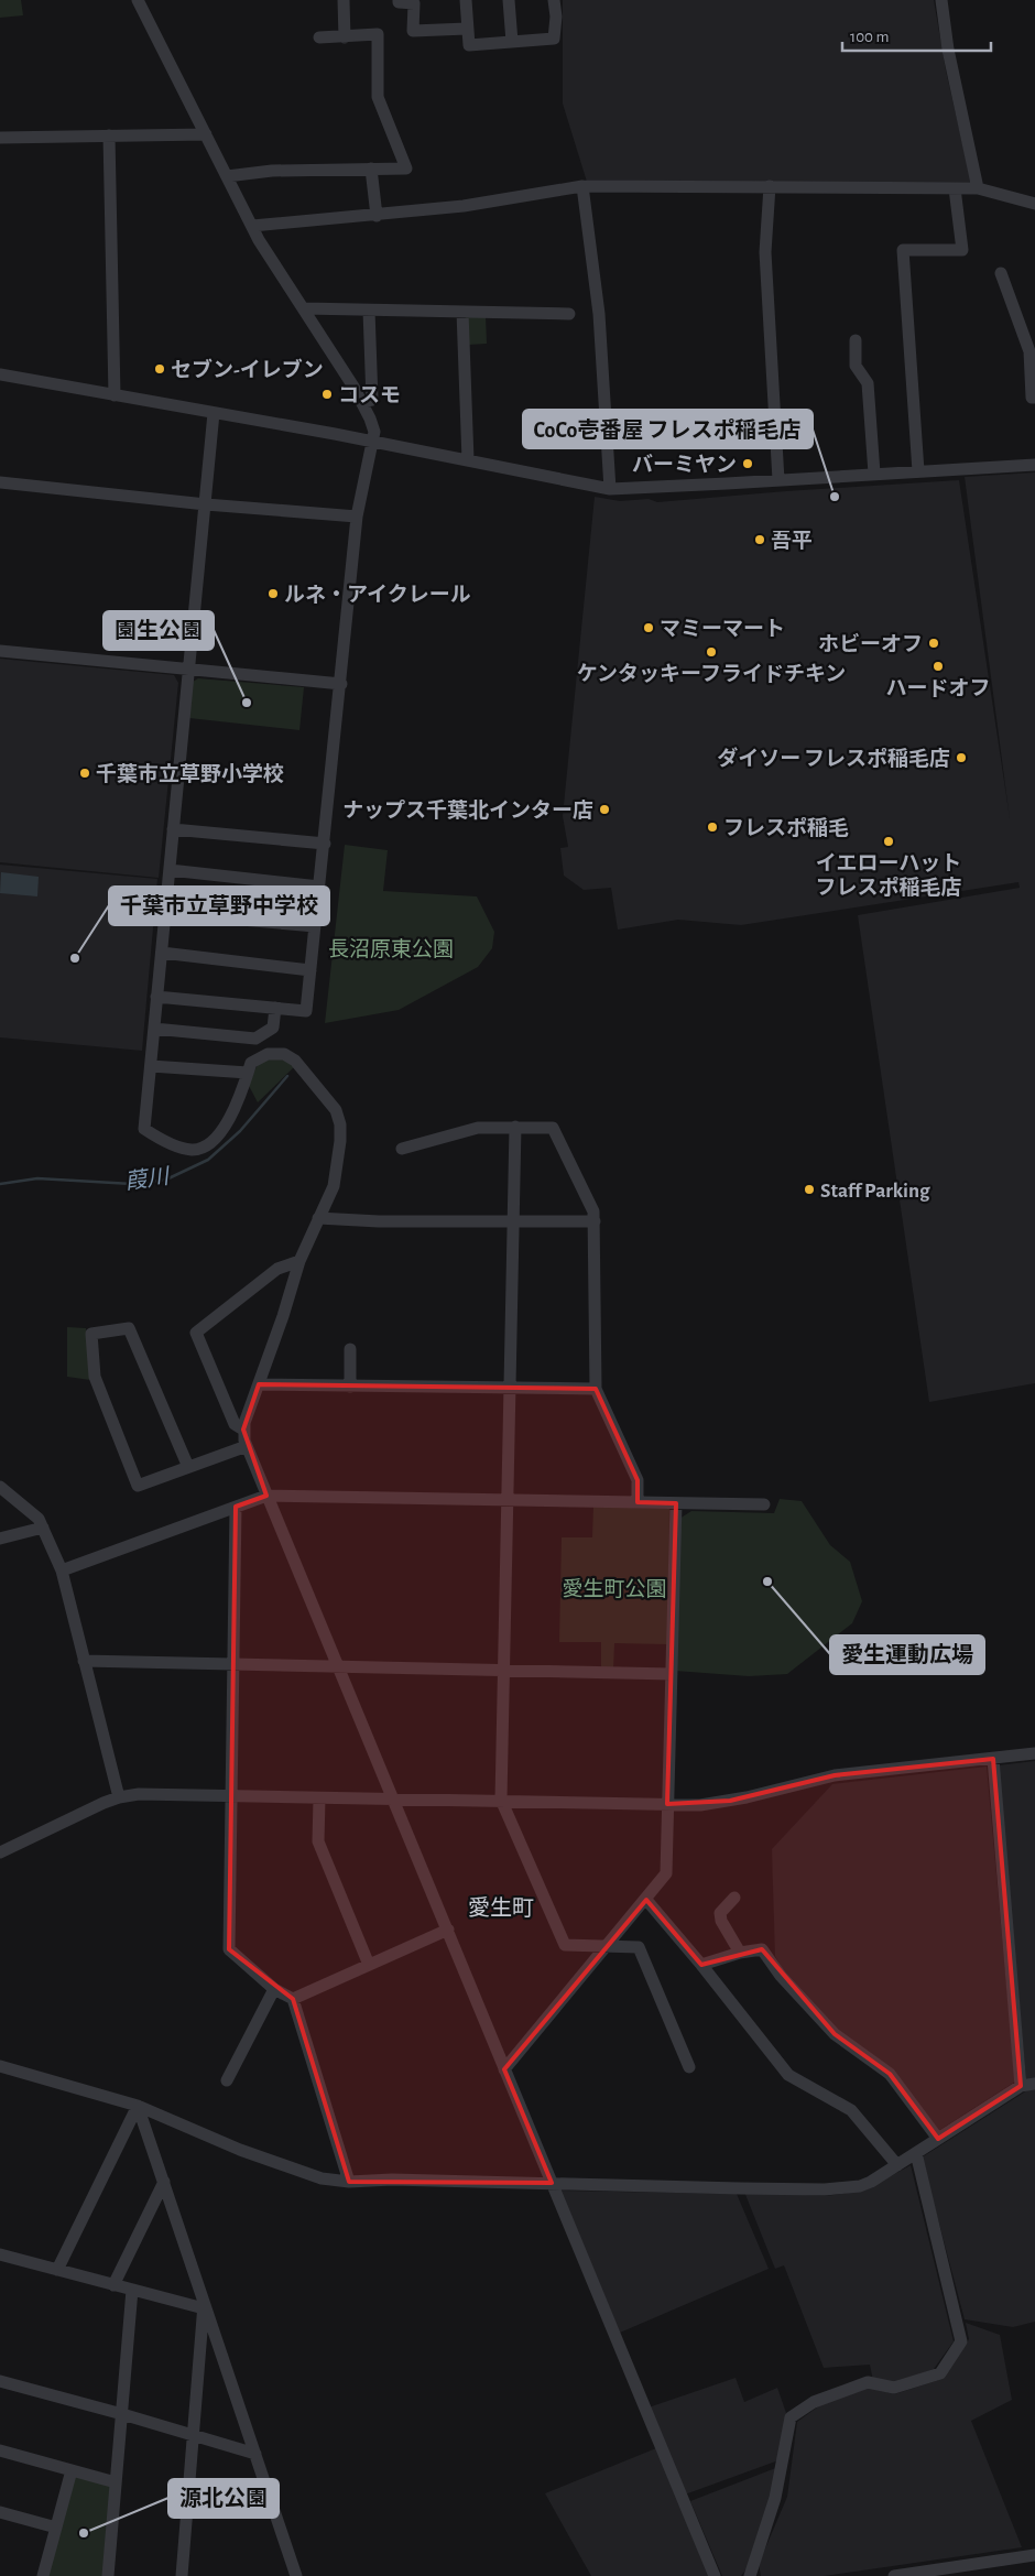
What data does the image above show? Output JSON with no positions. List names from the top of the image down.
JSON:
{
  "districts": ["愛生町"],
  "water": ["葭川"],
  "parks": ["長沼原東公園", "愛生町公園"],
  "places": [
    "セブン-イレブン",
    "コスモ",
    "バーミヤン",
    "CoCo壱番屋 フレスポ稲毛店",
    "吾平",
    "ルネ・アイクレール",
    "マミーマート",
    "ホビーオフ",
    "ケンタッキーフライドチキン",
    "ハードオフ",
    "園生公園",
    "ダイソー フレスポ稲毛店",
    "千葉市立草野小学校",
    "ナップス千葉北インター店",
    "フレスポ稲毛",
    "イエローハット フレスポ稲毛店",
    "千葉市立草野中学校",
    "Staff Parking",
    "愛生運動広場",
    "源北公園"
  ],
  "scale_bar": "100 m"
}
